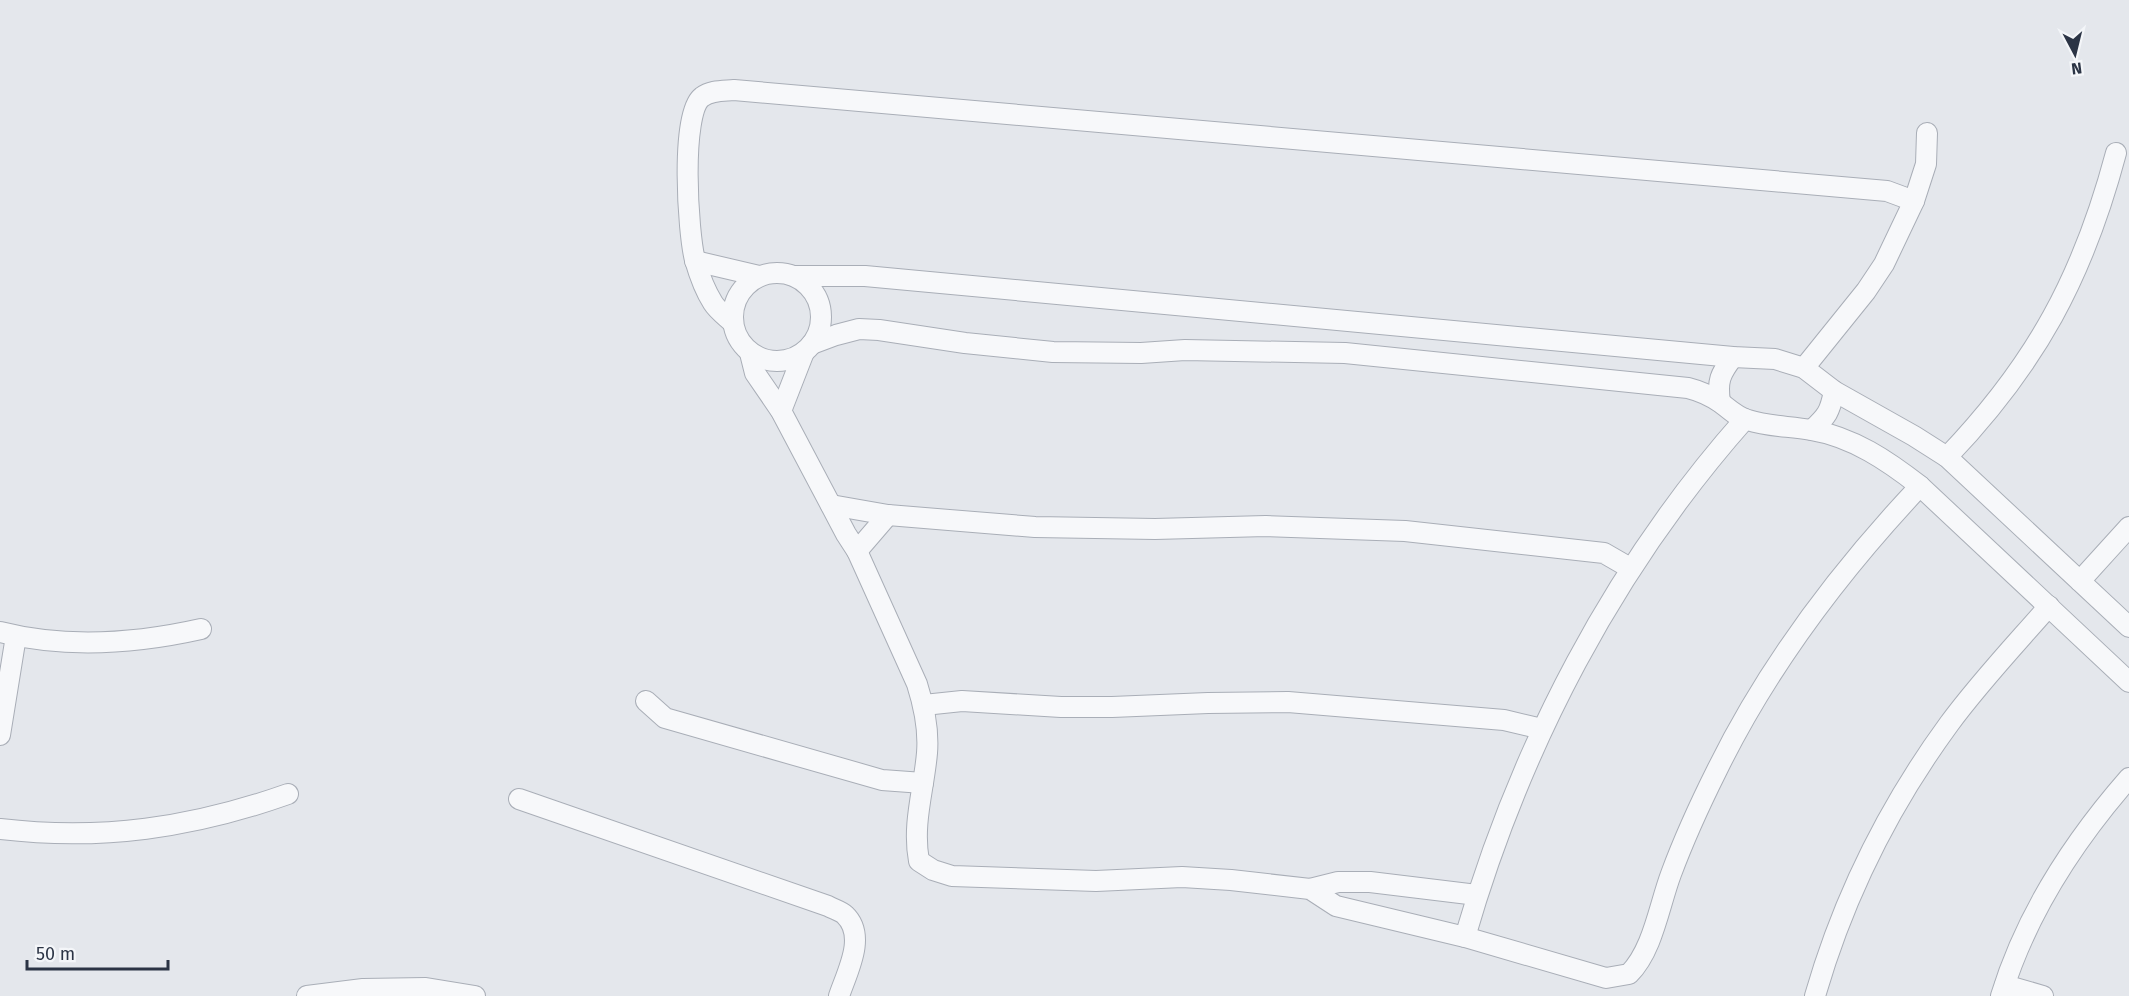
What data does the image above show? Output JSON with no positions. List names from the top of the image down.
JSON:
{
  "scale_bar": "50 m",
  "north": "bottom"
}
